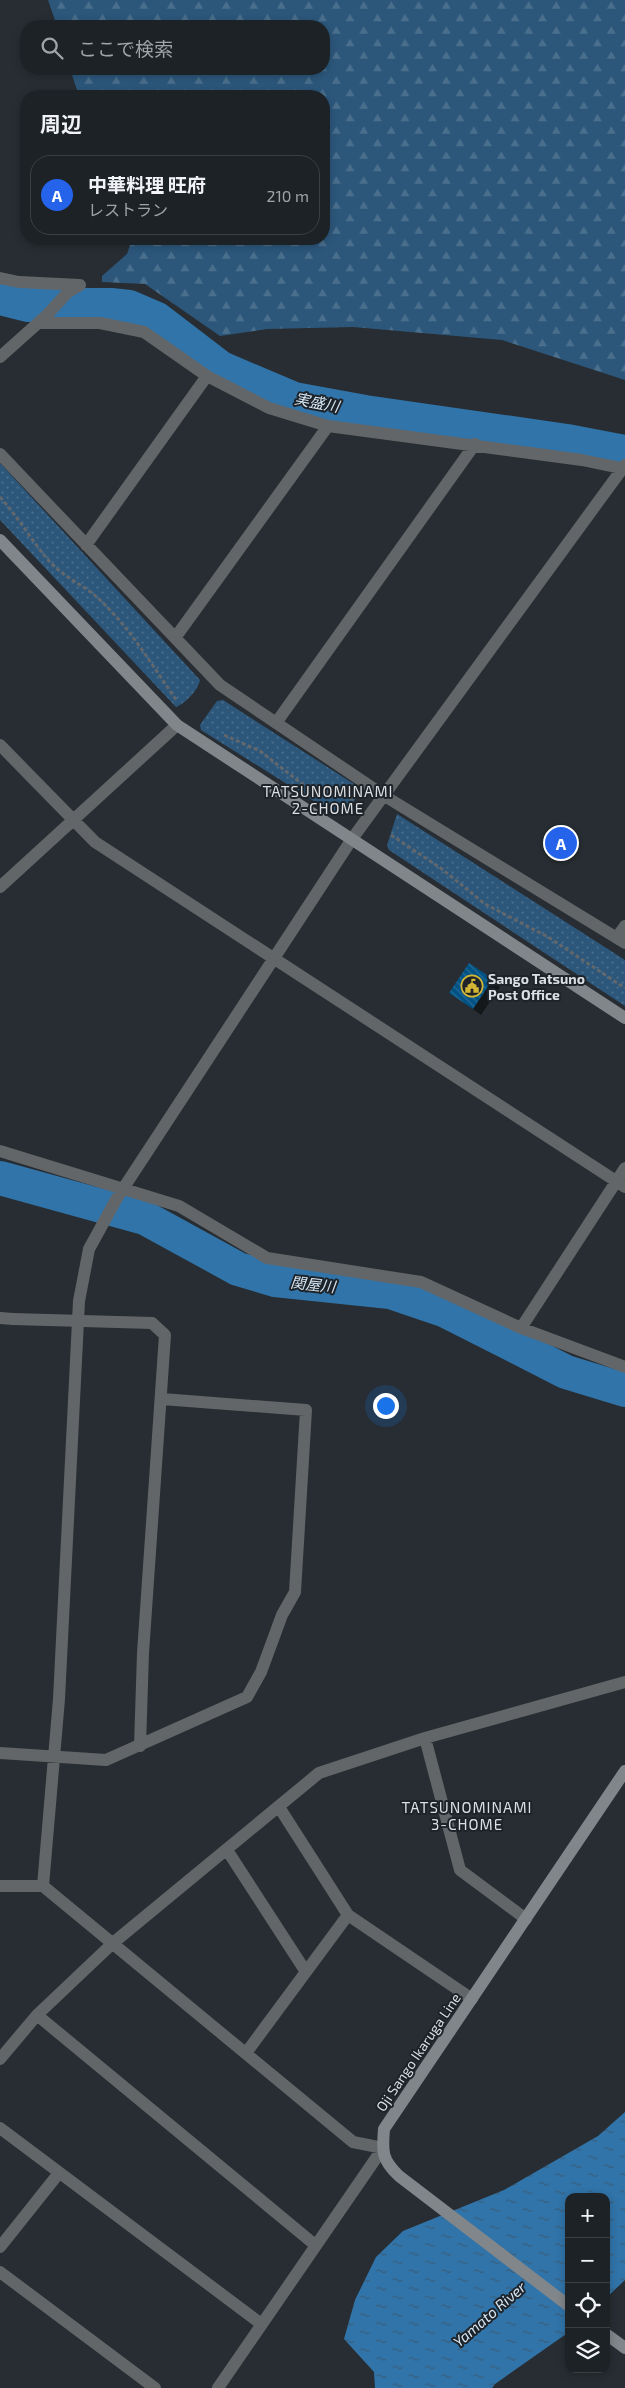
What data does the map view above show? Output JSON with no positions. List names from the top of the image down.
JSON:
{
  "streets": {
    "street": ["Oji Sango Ikaruga Line"]
  },
  "districts": ["TATSUNOMINAMI 2-CHOME", "TATSUNOMINAMI 3-CHOME"],
  "water": ["実盛川", "関屋川", "Yamato River"],
  "places": {
    "public building": ["Sango Tatsuno Post Office"]
  },
  "page": {
    "search": "ここで検索",
    "heading": "周辺",
    "list": [
      {
        "mark": "A",
        "name": "中華料理 旺府",
        "note": "レストラン",
        "value": "210 m"
      }
    ],
    "pins": "A",
    "map_buttons": ["+", "−"]
  }
}
